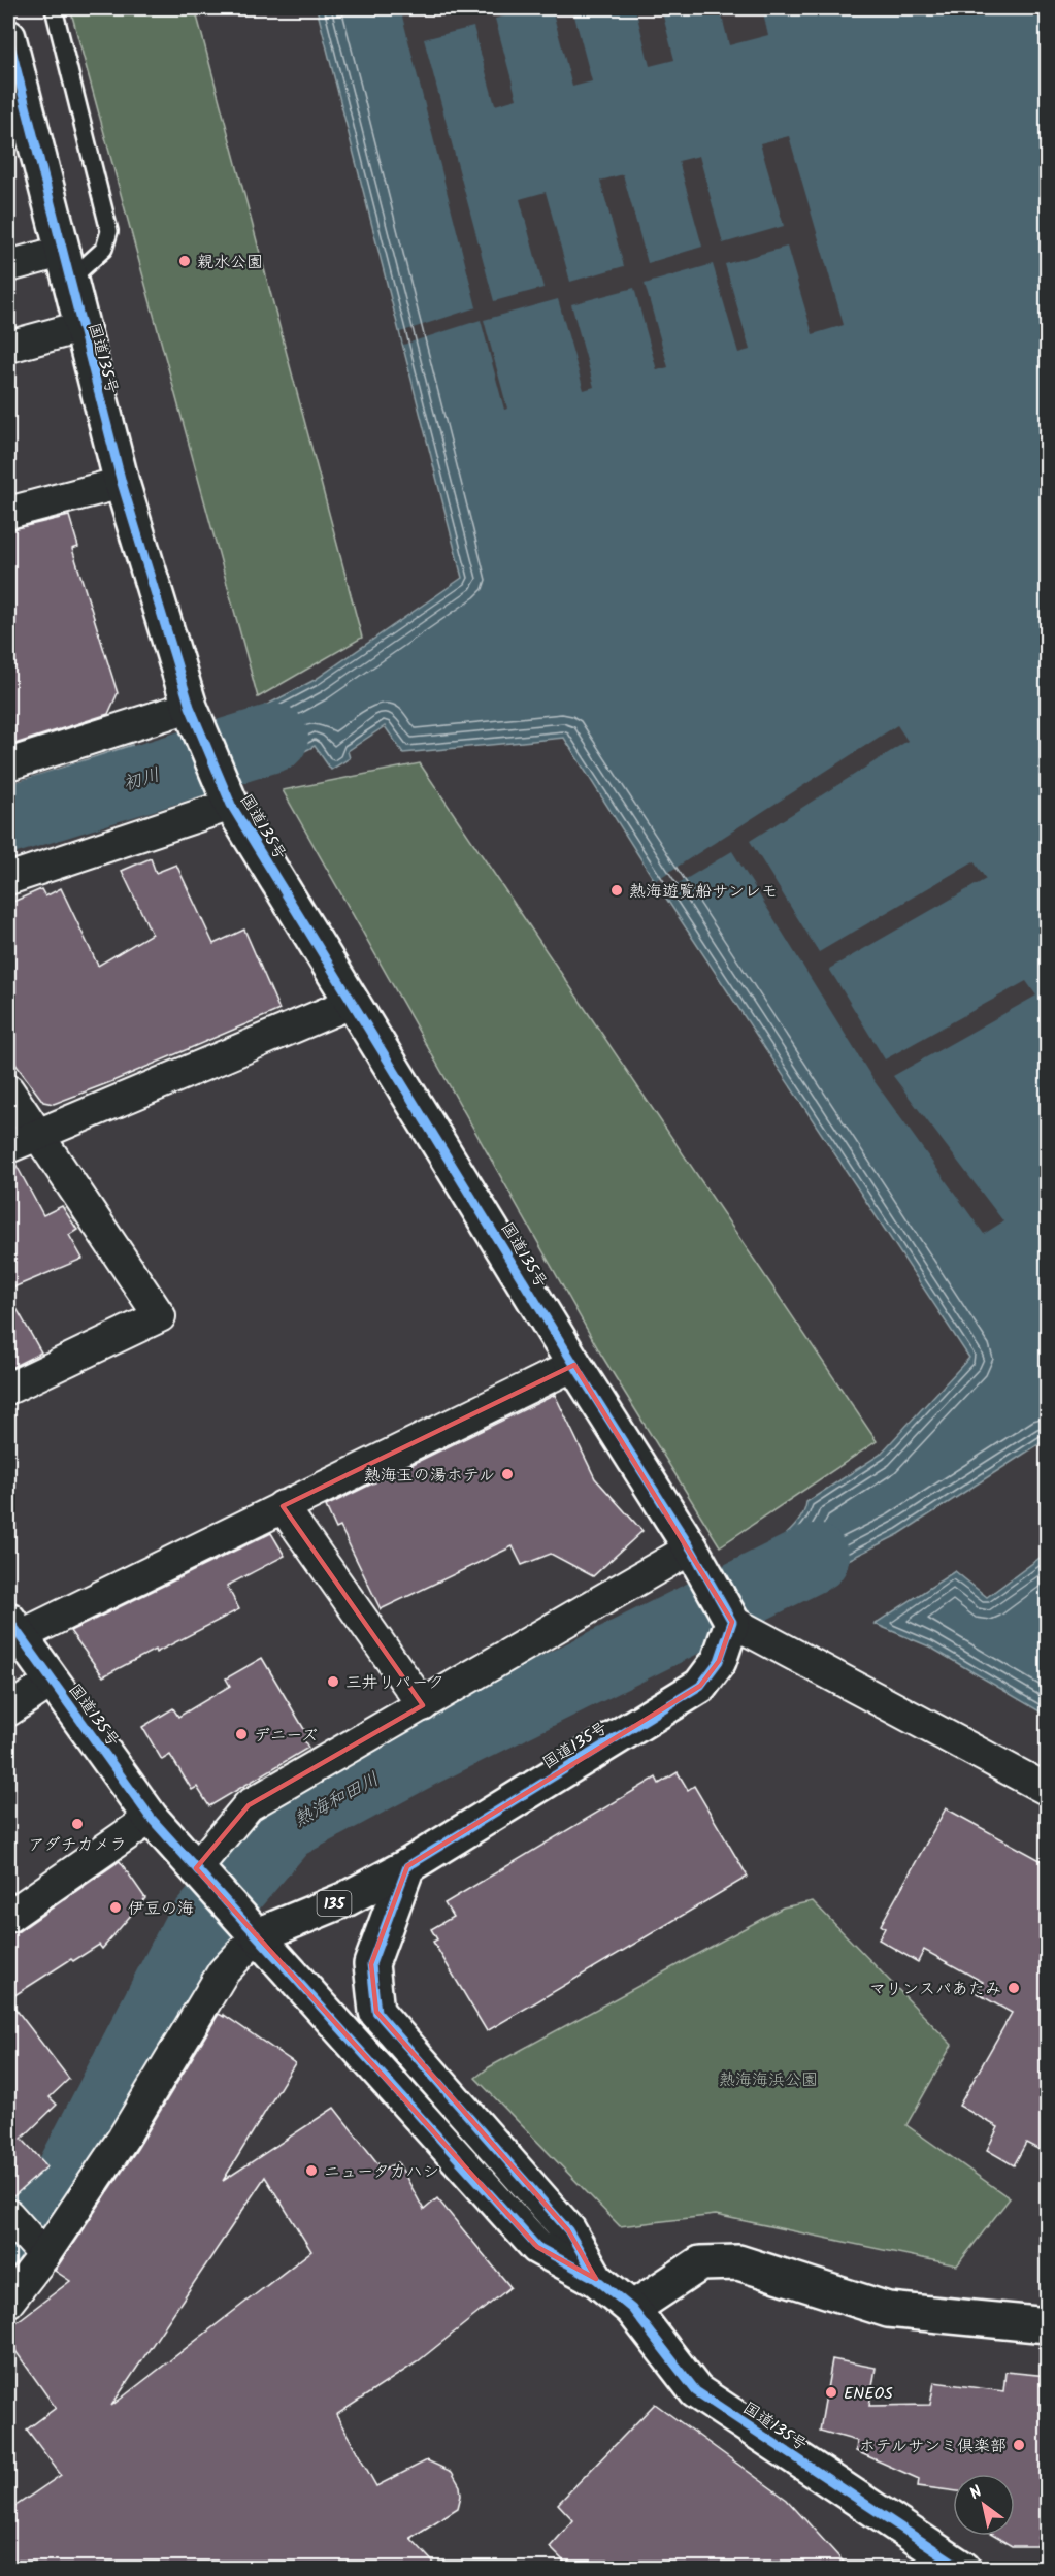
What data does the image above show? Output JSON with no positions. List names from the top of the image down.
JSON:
{
  "streets": {
    "main road": ["国道135号", "135"]
  },
  "water": ["初川", "熱海和田川"],
  "parks": ["熱海海浜公園"],
  "places": [
    "親水公園",
    "熱海遊覧船サンレモ",
    "熱海玉の湯ホテル",
    "三井リパーク",
    "デニーズ",
    "アダチカメラ",
    "伊豆の海",
    "マリンスパあたみ",
    "ニュータカハシ",
    "ENEOS",
    "ホテルサンミ倶楽部"
  ],
  "north": "top left"
}
